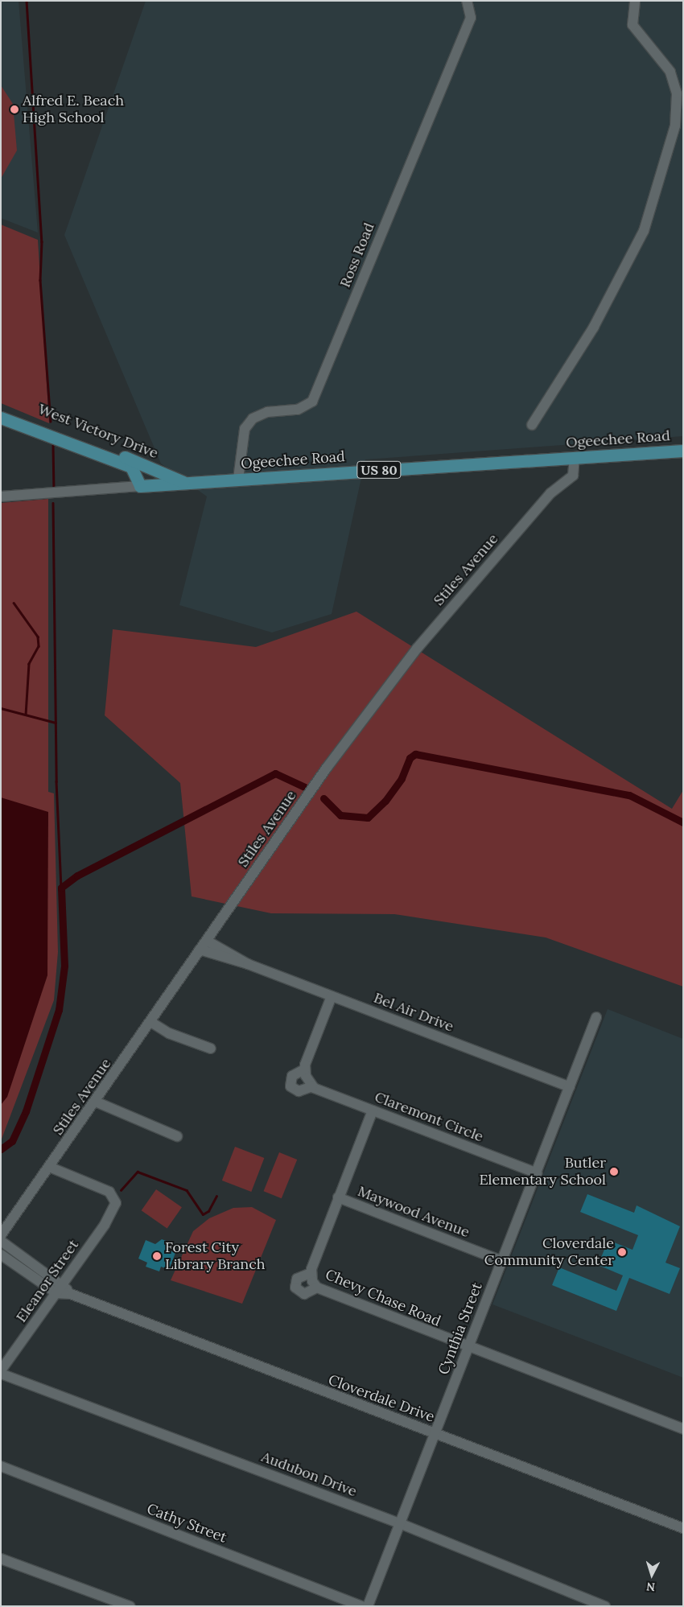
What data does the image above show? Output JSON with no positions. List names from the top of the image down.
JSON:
{
  "streets": {
    "main road": ["West Victory Drive", "Ogeechee Road", "US 80"],
    "street": [
      "Ross Road",
      "Stiles Avenue",
      "Bel Air Drive",
      "Claremont Circle",
      "Maywood Avenue",
      "Eleanor Street",
      "Chevy Chase Road",
      "Cynthia Street",
      "Cloverdale Drive",
      "Audubon Drive",
      "Cathy Street"
    ]
  },
  "crossings": [
    ["Ross Road", "Ogeechee Road"],
    ["West Victory Drive", "Ogeechee Road"],
    ["Ogeechee Road", "Stiles Avenue"],
    ["Stiles Avenue", "Bel Air Drive"],
    ["Stiles Avenue", "Eleanor Street"],
    ["Bel Air Drive", "Claremont Circle"],
    ["Bel Air Drive", "Cynthia Street"],
    ["Claremont Circle", "Chevy Chase Road"],
    ["Claremont Circle", "Cynthia Street"],
    ["Maywood Avenue", "Chevy Chase Road"],
    ["Maywood Avenue", "Cynthia Street"],
    ["Eleanor Street", "Cloverdale Drive"],
    ["Chevy Chase Road", "Cynthia Street"],
    ["Cynthia Street", "Cloverdale Drive"],
    ["Cynthia Street", "Audubon Drive"]
  ],
  "places": [
    "Alfred E. Beach High School",
    "Butler Elementary School",
    "Cloverdale Community Center",
    "Forest City Library Branch"
  ],
  "north": "bottom"
}
